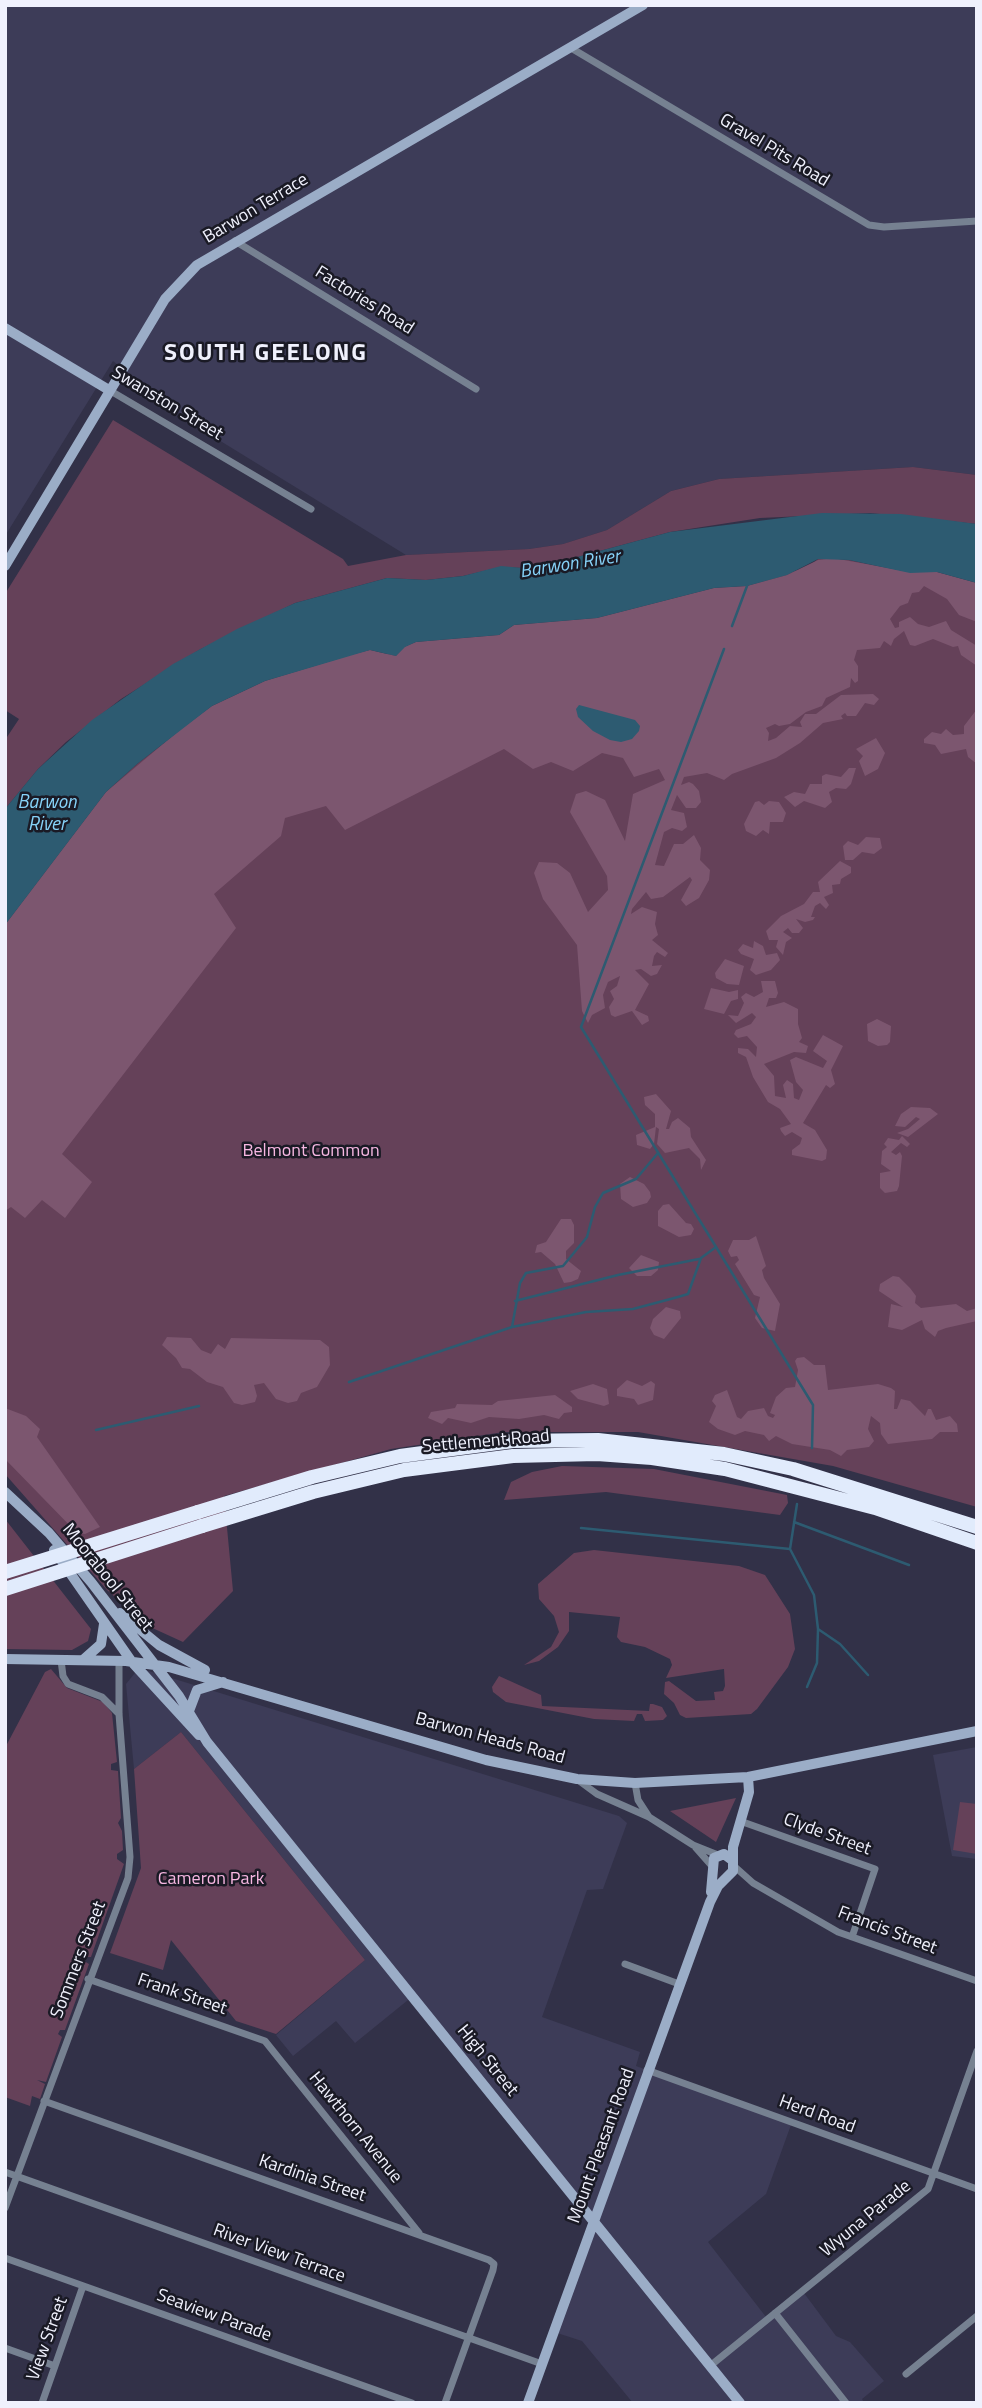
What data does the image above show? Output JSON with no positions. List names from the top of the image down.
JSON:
{
  "streets": {
    "highway": ["Settlement Road"],
    "street": [
      "Gravel Pits Road",
      "Barwon Terrace",
      "Factories Road",
      "Swanston Street",
      "Moorabool Street",
      "Barwon Heads Road",
      "Clyde Street",
      "Francis Street",
      "Sommers Street",
      "Frank Street",
      "High Street",
      "Herd Road",
      "Hawthorn Avenue",
      "Mount Pleasant Road",
      "Kardinia Street",
      "Wyuna Parade",
      "River View Terrace",
      "Seaview Parade",
      "View Street"
    ]
  },
  "crossings": [
    ["Gravel Pits Road", "Barwon Terrace"],
    ["Barwon Terrace", "Factories Road"],
    ["Barwon Terrace", "Swanston Street"],
    ["Moorabool Street", "Barwon Heads Road"],
    ["Moorabool Street", "High Street"],
    ["Barwon Heads Road", "Sommers Street"],
    ["Barwon Heads Road", "High Street"],
    ["Barwon Heads Road", "Mount Pleasant Road"],
    ["Clyde Street", "Francis Street"],
    ["Clyde Street", "Mount Pleasant Road"],
    ["Francis Street", "Mount Pleasant Road"],
    ["Sommers Street", "Frank Street"],
    ["Sommers Street", "Kardinia Street"],
    ["Sommers Street", "River View Terrace"],
    ["Frank Street", "Hawthorn Avenue"],
    ["High Street", "Mount Pleasant Road"],
    ["High Street", "Wyuna Parade"],
    ["Herd Road", "Mount Pleasant Road"],
    ["Herd Road", "Wyuna Parade"],
    ["Hawthorn Avenue", "Kardinia Street"],
    ["Mount Pleasant Road", "River View Terrace"],
    ["Kardinia Street", "River View Terrace"],
    ["Seaview Parade", "View Street"]
  ],
  "districts": ["SOUTH GEELONG"],
  "water": ["Barwon River"],
  "parks": ["Belmont Common", "Cameron Park"]
}
